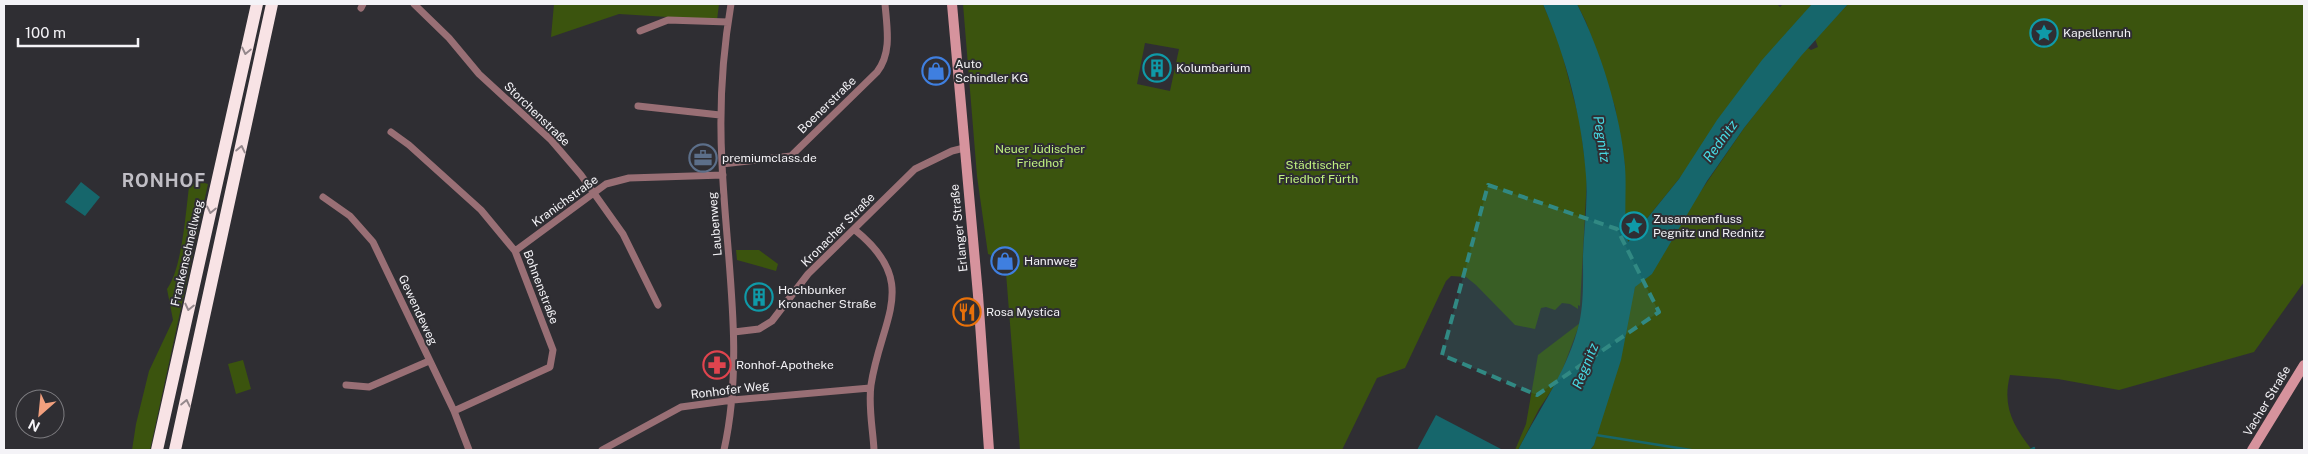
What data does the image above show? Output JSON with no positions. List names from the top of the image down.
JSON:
{
  "streets": {
    "highway": ["Frankenschnellweg"],
    "main road": ["Erlanger Straße", "Vacher Straße"],
    "street": [
      "Boenerstraße",
      "Storchenstraße",
      "Kranichstraße",
      "Laubenweg",
      "Kronacher Straße",
      "Bohnenstraße",
      "Gewendeweg",
      "Ronhofer Weg"
    ]
  },
  "crossings": [
    ["Boenerstraße", "Laubenweg"],
    ["Storchenstraße", "Kranichstraße"],
    ["Kranichstraße", "Laubenweg"],
    ["Kranichstraße", "Bohnenstraße"],
    ["Laubenweg", "Kronacher Straße"],
    ["Erlanger Straße", "Kronacher Straße"],
    ["Bohnenstraße", "Gewendeweg"]
  ],
  "districts": ["RONHOF"],
  "water": ["Pegnitz", "Rednitz", "Regnitz"],
  "parks": ["Neuer Jüdischer Friedhof", "Städtischer Friedhof Fürth"],
  "places": {
    "place": ["Kapellenruh", "Zusammenfluss Pegnitz und Rednitz"],
    "building": ["Kolumbarium", "Hochbunker Kronacher Straße"],
    "shop": ["Auto Schindler KG", "Hannweg"],
    "office": ["premiumclass.de"],
    "restaurant": ["Rosa Mystica"],
    "pharmacy": ["Ronhof-Apotheke"]
  },
  "scale_bar": "100 m",
  "north": "bottom left"
}
